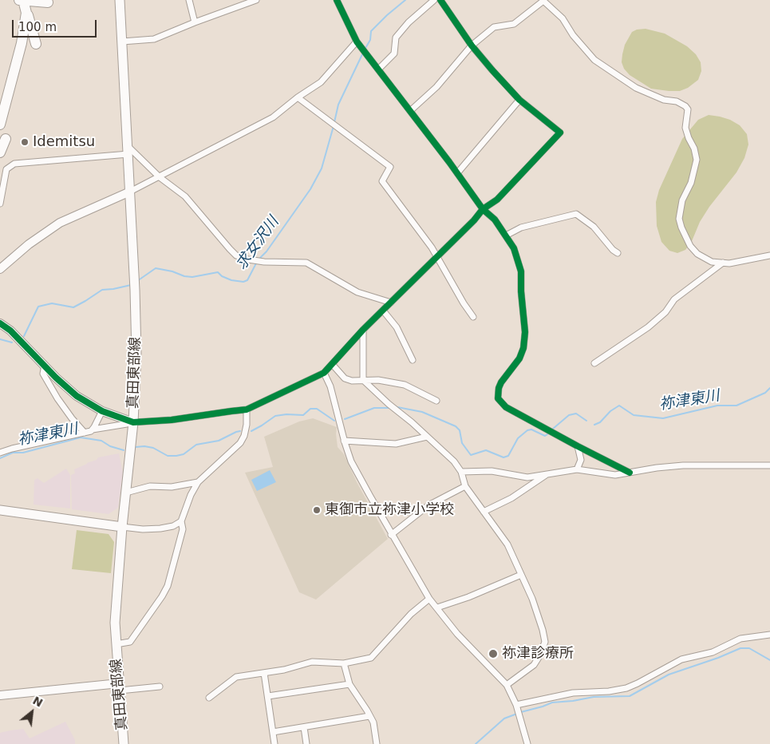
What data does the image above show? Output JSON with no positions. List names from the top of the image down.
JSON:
{
  "streets": {
    "main road": ["真田東部線"]
  },
  "water": ["求女沢川", "祢津東川"],
  "places": ["Idemitsu", "東御市立祢津小学校", "祢津診療所"],
  "scale_bar": "100 m",
  "north": "top right"
}
